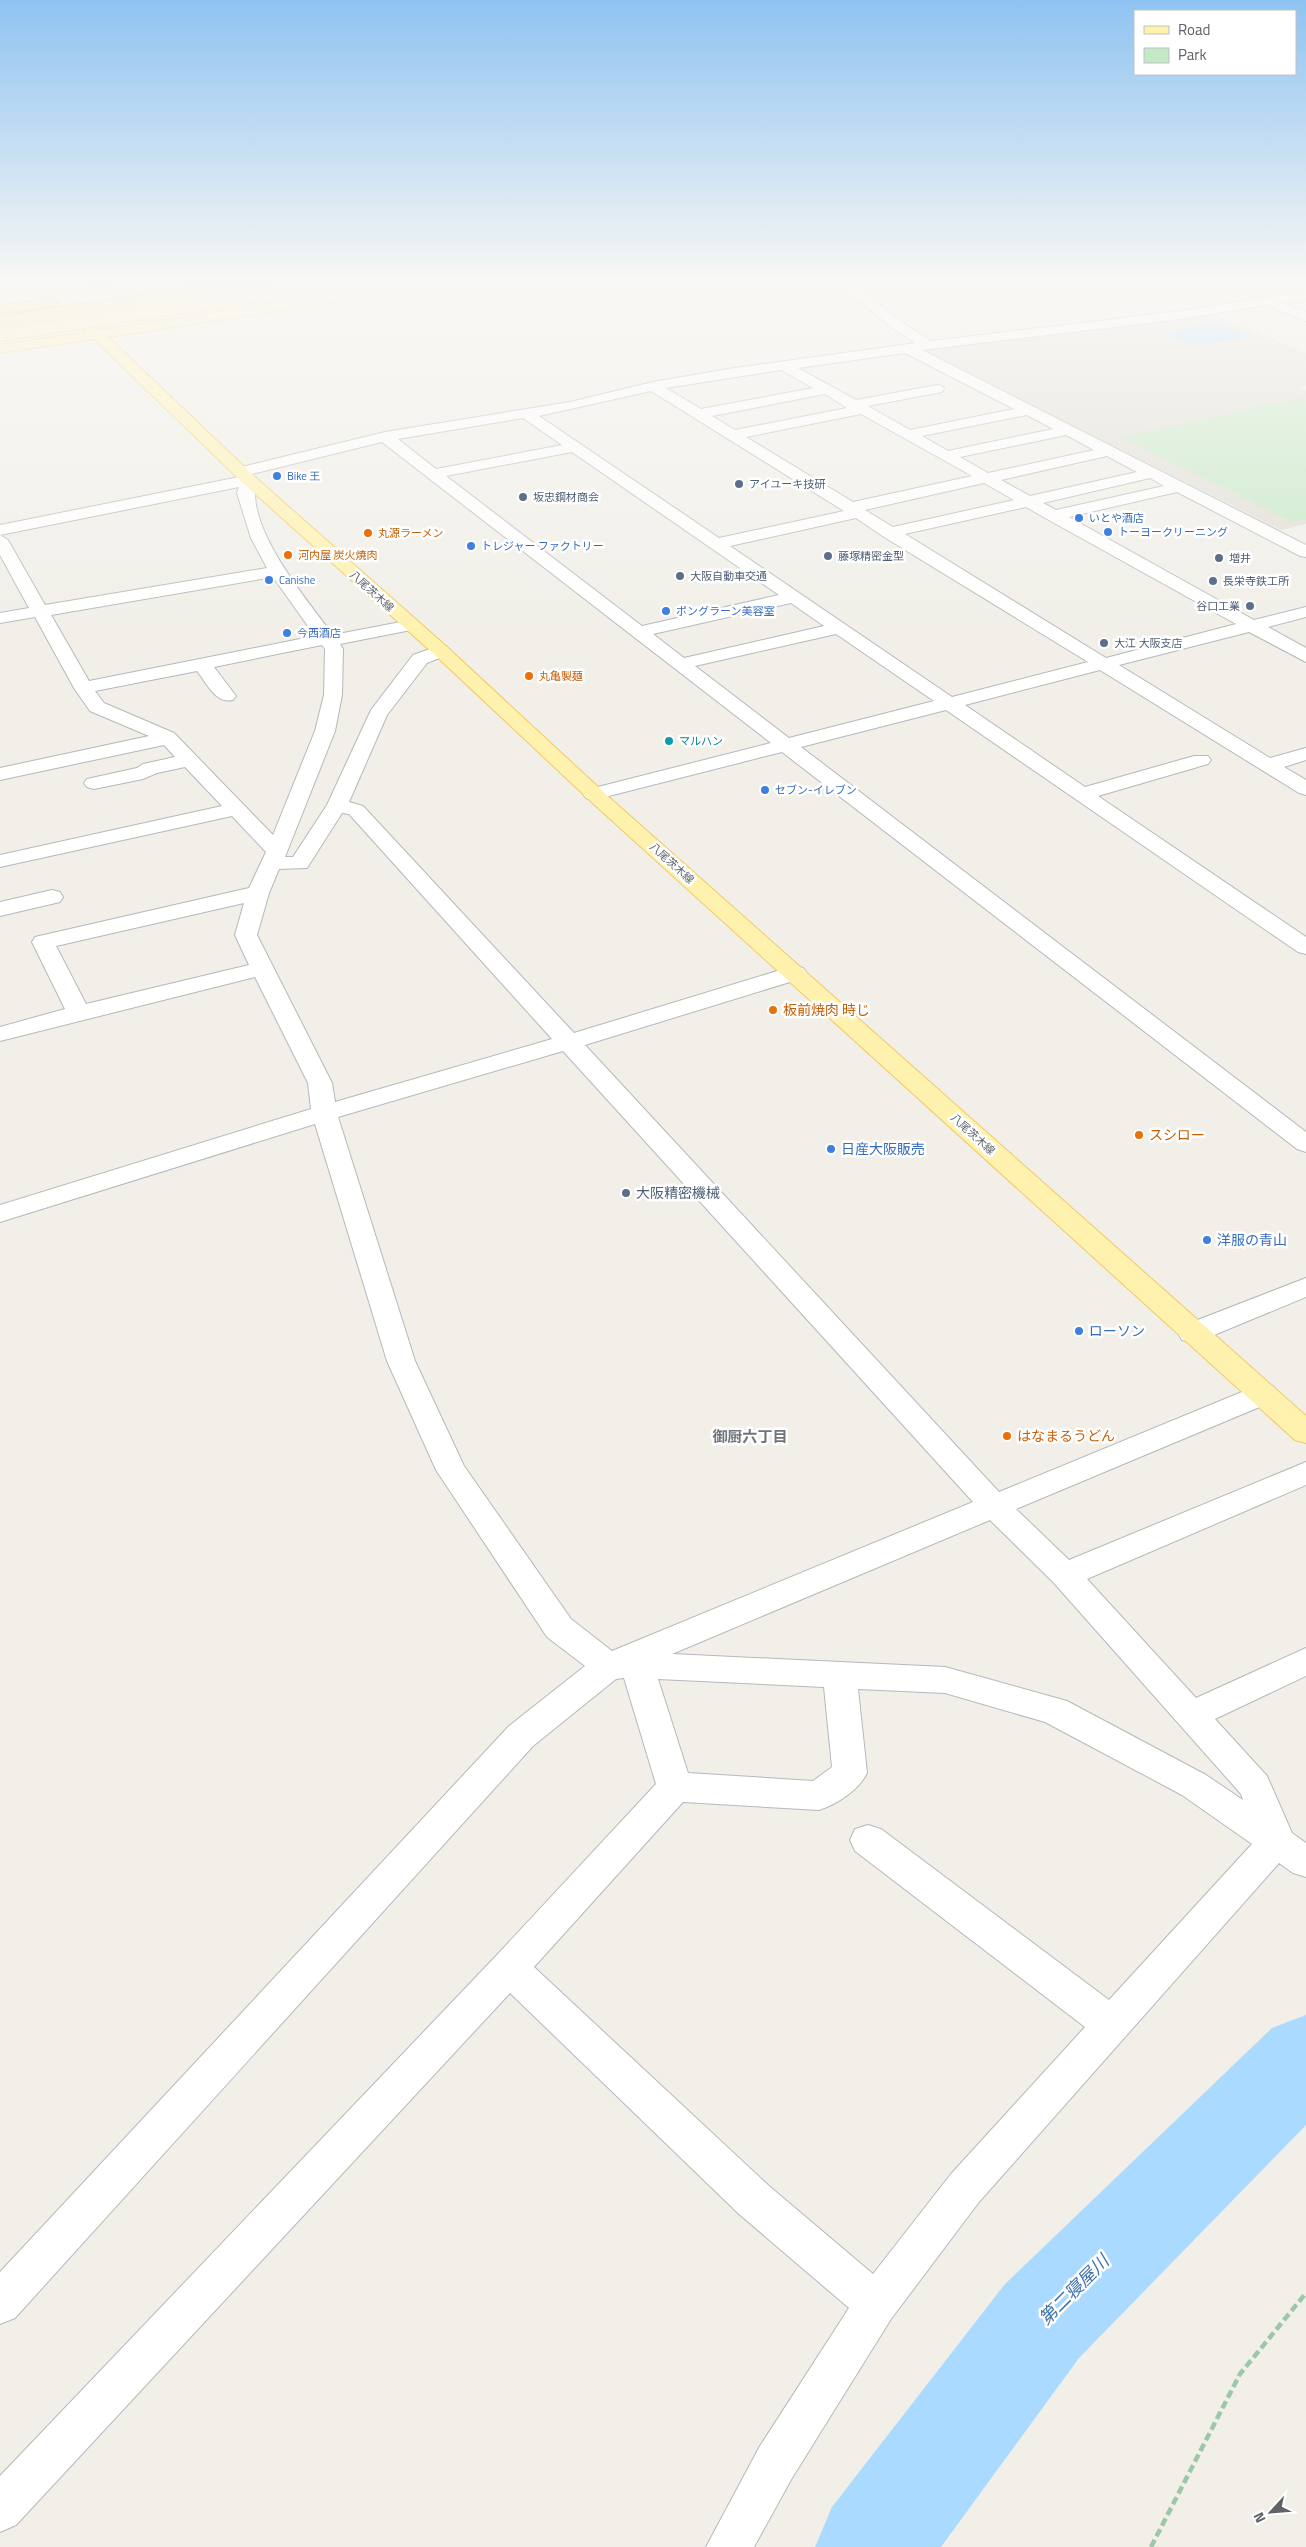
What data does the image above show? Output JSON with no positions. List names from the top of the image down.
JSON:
{
  "streets": {
    "main road": ["八尾茨木線"]
  },
  "districts": ["御厨六丁目"],
  "water": ["第二寝屋川"],
  "places": [
    "Bike 王",
    "アイユーキ技研",
    "坂忠鋼材商会",
    "いとや酒店",
    "トーヨークリーニング",
    "丸源ラーメン",
    "トレジャー ファクトリー",
    "河内屋 炭火焼肉",
    "藤塚精密金型",
    "増井",
    "大阪自動車交通",
    "Canishe",
    "長栄寺鉄工所",
    "谷口工業",
    "ポングラーン美容室",
    "今西酒店",
    "大江 大阪支店",
    "丸亀製麺",
    "マルハン",
    "セブン-イレブン",
    "板前焼肉 時じ",
    "スシロー",
    "日産大阪販売",
    "大阪精密機械",
    "洋服の青山",
    "ローソン",
    "はなまるうどん"
  ],
  "legend": ["Road", "Park"],
  "north": "bottom left"
}
